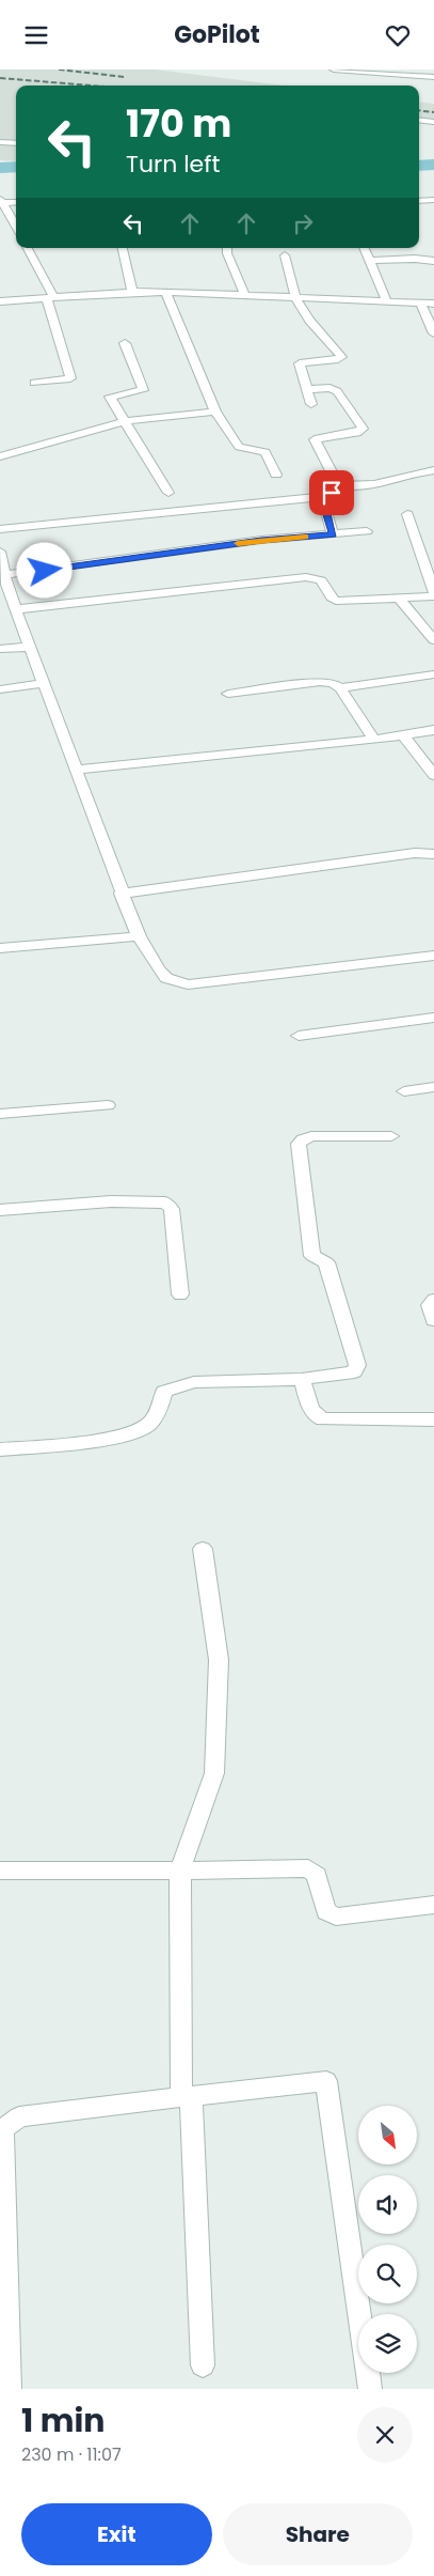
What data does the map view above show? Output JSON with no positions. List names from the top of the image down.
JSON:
{
  "north": "bottom right",
  "page": {
    "header": "GoPilot",
    "turn": ["170 m", "Turn left"],
    "heading": ["1 min", "230 m · 11:07"],
    "buttons": ["Exit", "Share"]
  }
}
